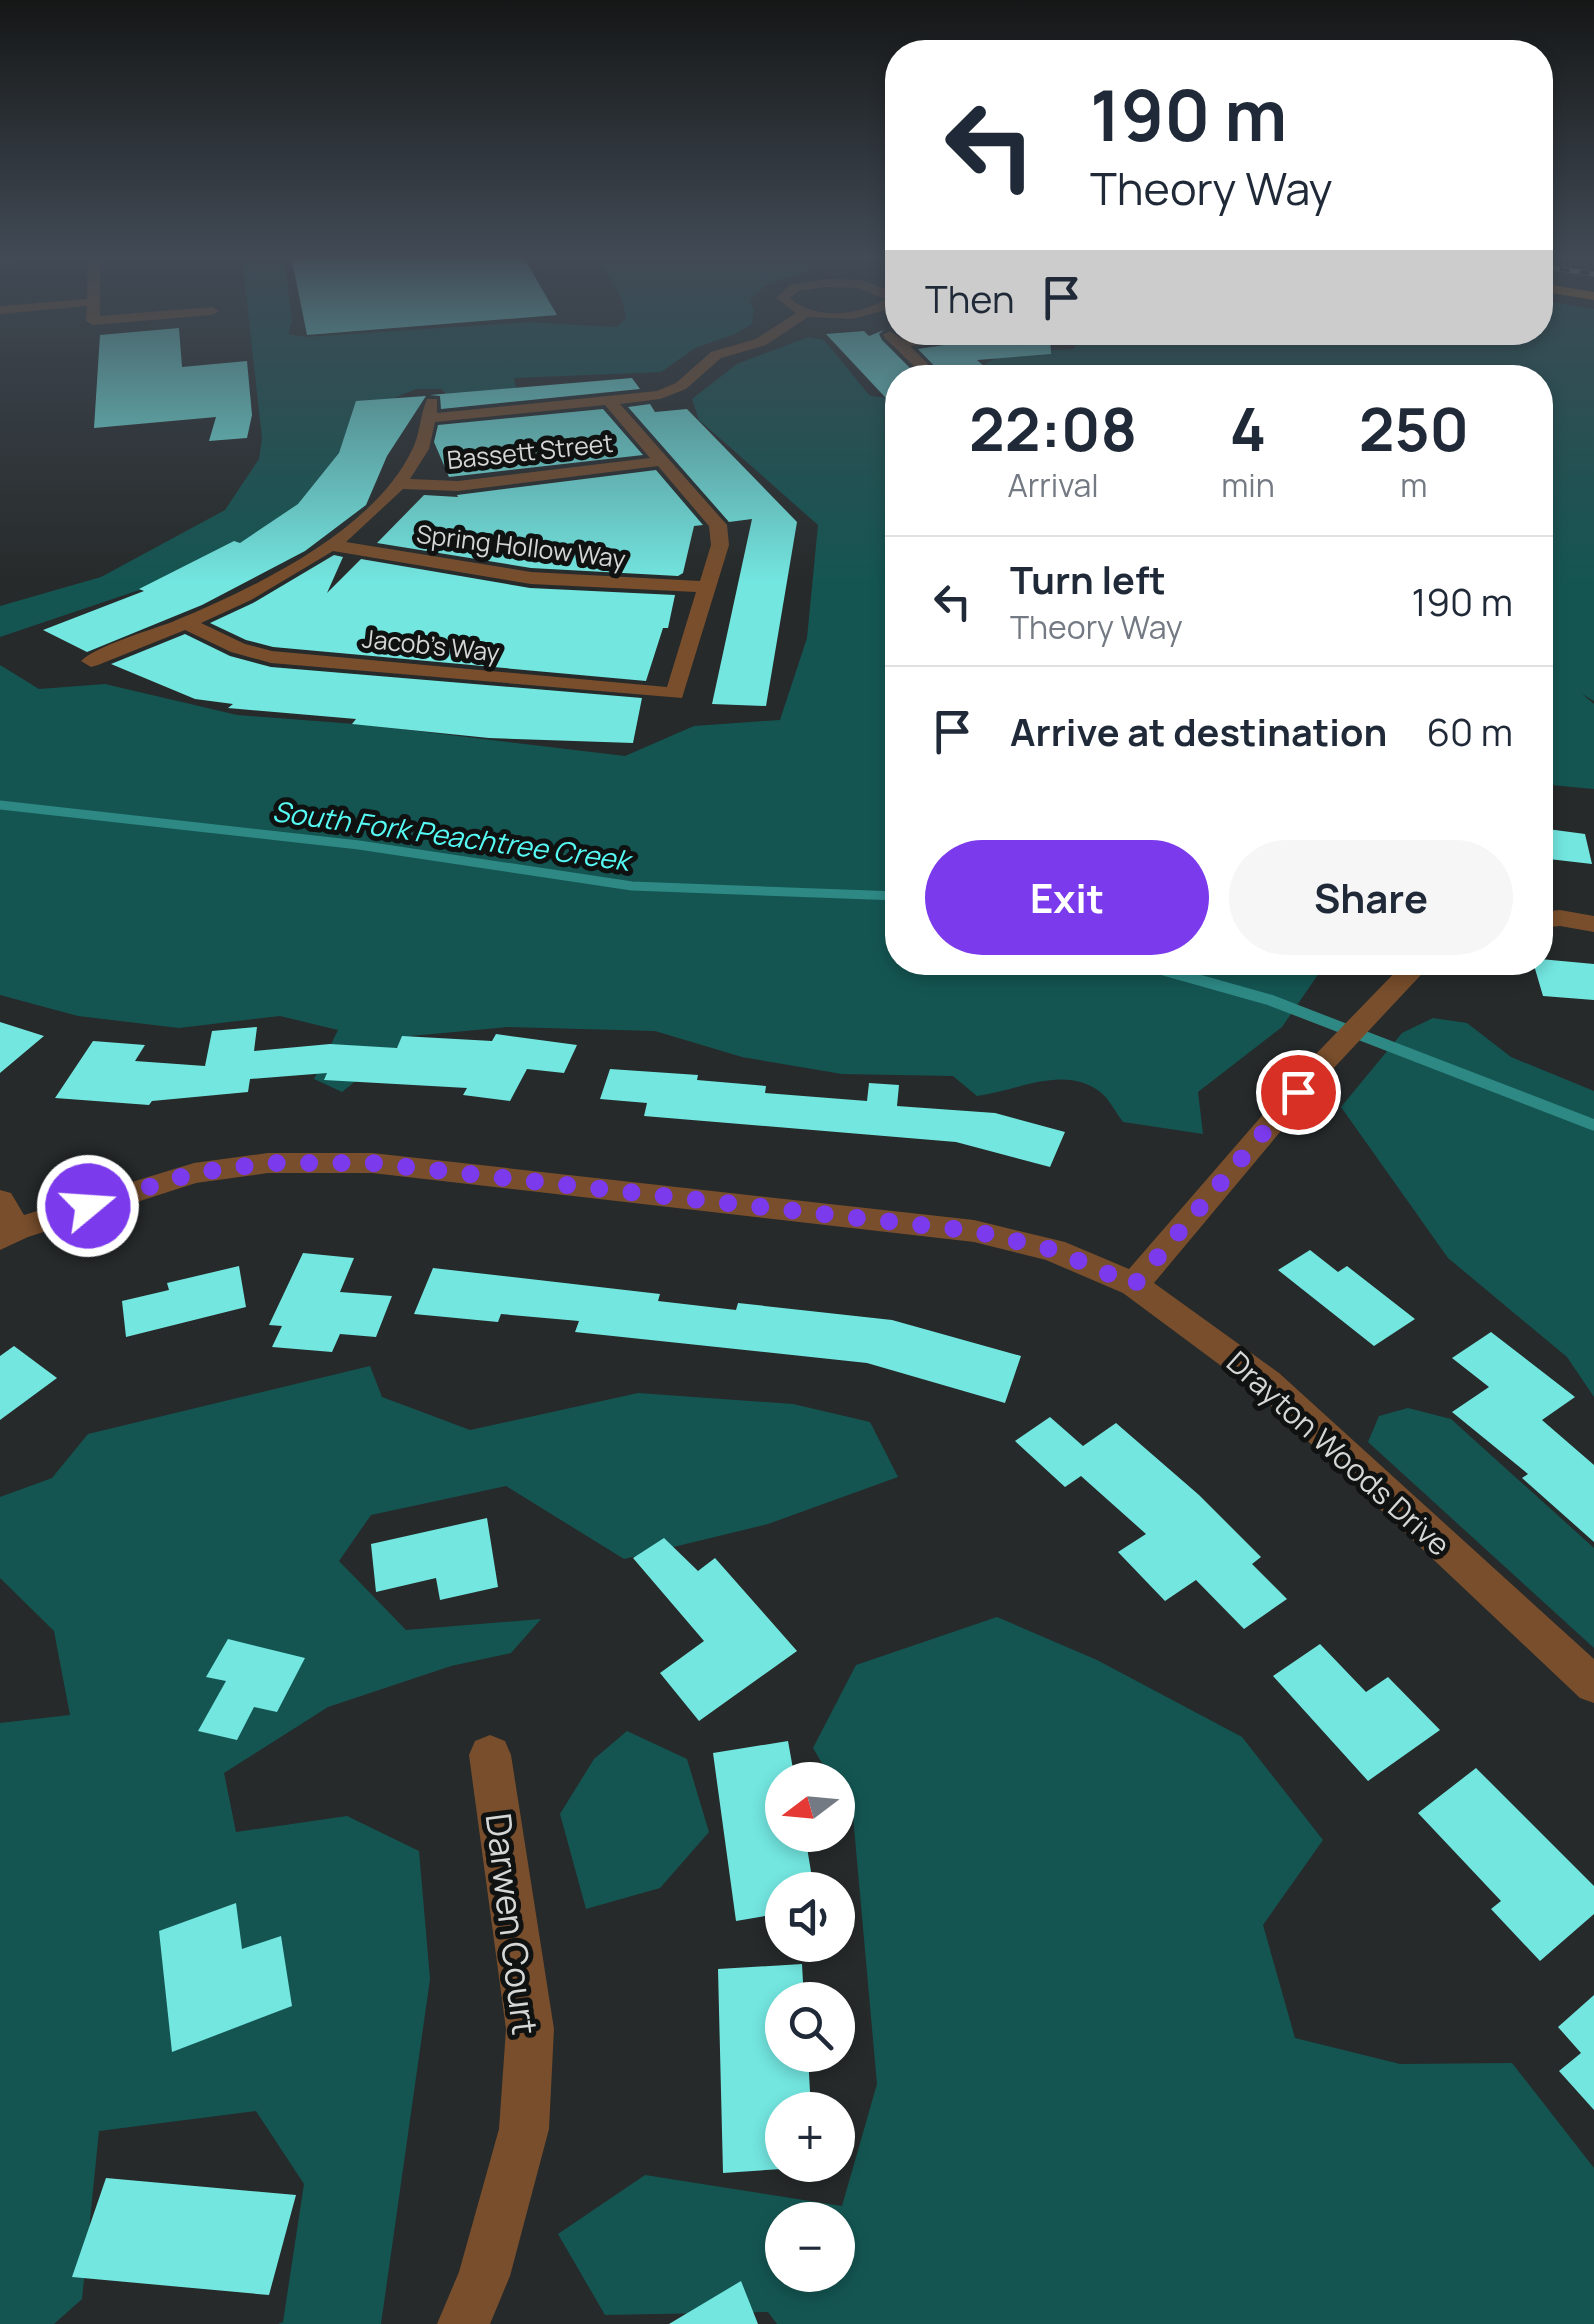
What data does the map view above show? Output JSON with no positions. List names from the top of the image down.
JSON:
{
  "streets": {
    "street": [
      "Bassett Street",
      "Spring Hollow Way",
      "Jacob's Way",
      "Drayton Woods Drive",
      "Darwen Court"
    ]
  },
  "crossings": [
    ["Spring Hollow Way", "Jacob's Way"]
  ],
  "water": ["South Fork Peachtree Creek"],
  "north": "left",
  "page": {
    "turn": ["190 m", "Theory Way"],
    "then": "Then",
    "eta": [
      "22:08",
      "Arrival",
      "4",
      "min",
      "250",
      "m"
    ],
    "list": [
      {
        "name": "Turn left",
        "note": "Theory Way",
        "value": "190 m"
      },
      {
        "name": "Arrive at destination",
        "value": "60 m"
      }
    ],
    "buttons": ["Exit", "Share"],
    "map_buttons": ["+", "−"]
  }
}
